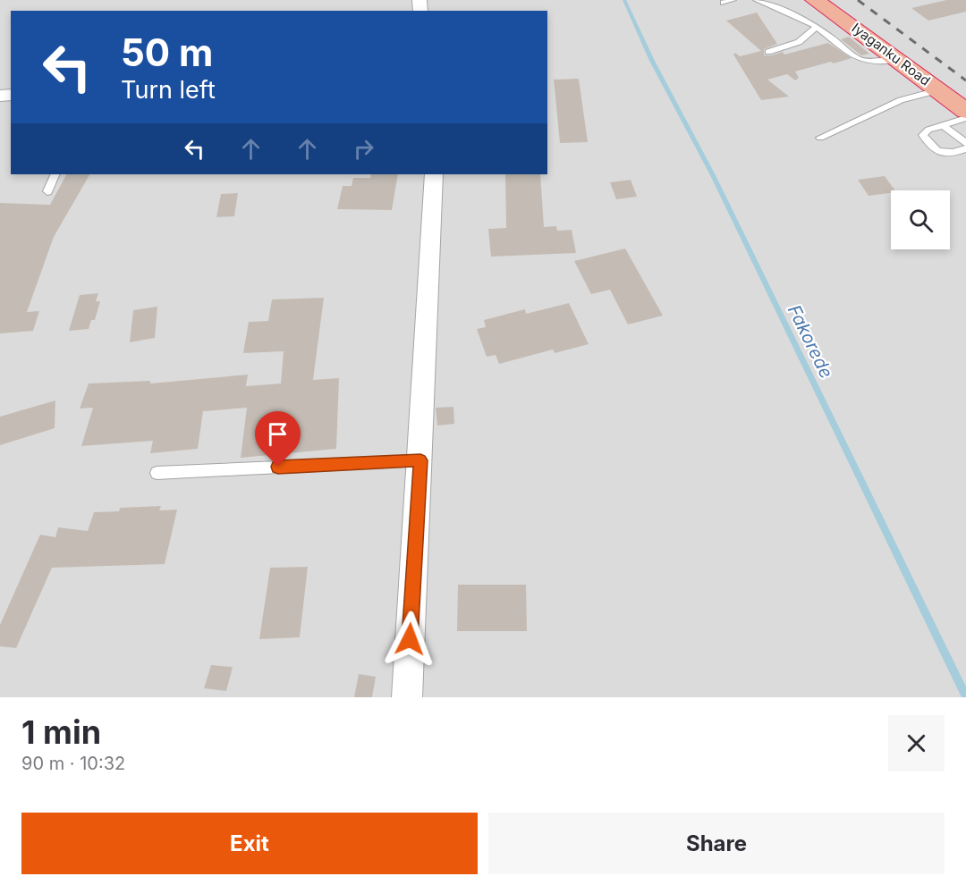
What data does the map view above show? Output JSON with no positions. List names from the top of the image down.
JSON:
{
  "streets": {
    "highway": ["Iyaganku Road"]
  },
  "water": ["Fakorede"],
  "page": {
    "turn": ["50 m", "Turn left"],
    "heading": ["1 min", "90 m · 10:32"],
    "buttons": ["Exit", "Share"]
  }
}
